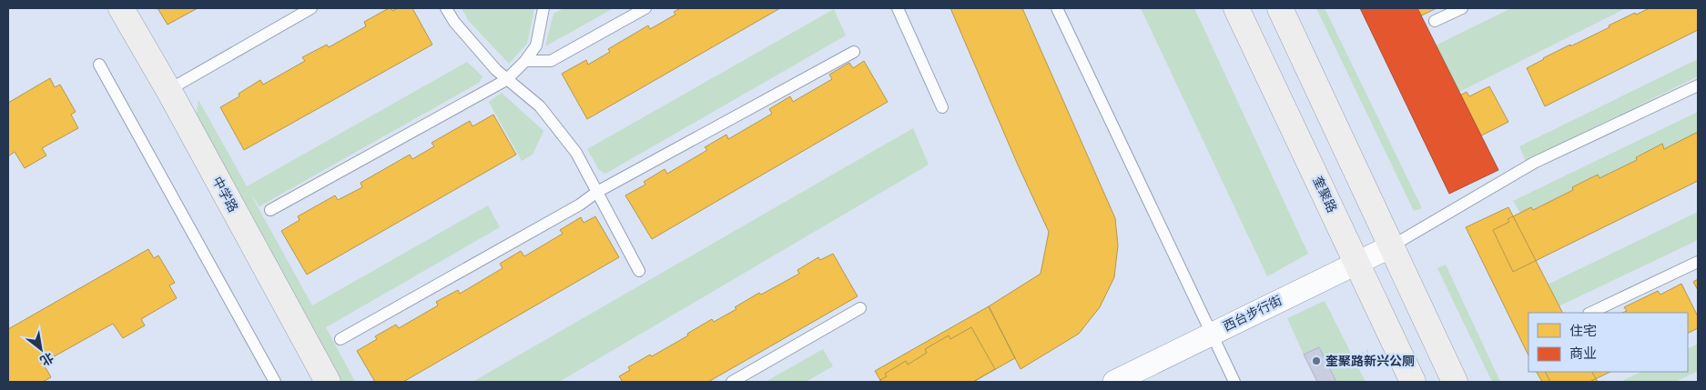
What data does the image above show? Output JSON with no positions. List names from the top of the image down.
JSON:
{
  "streets": {
    "main road": ["中学路", "奎聚路"],
    "street": ["西台步行街"]
  },
  "crossings": [
    ["奎聚路", "西台步行街"]
  ],
  "places": ["奎聚路新兴公厕"],
  "legend": ["住宅", "商业"],
  "north": "bottom right"
}
